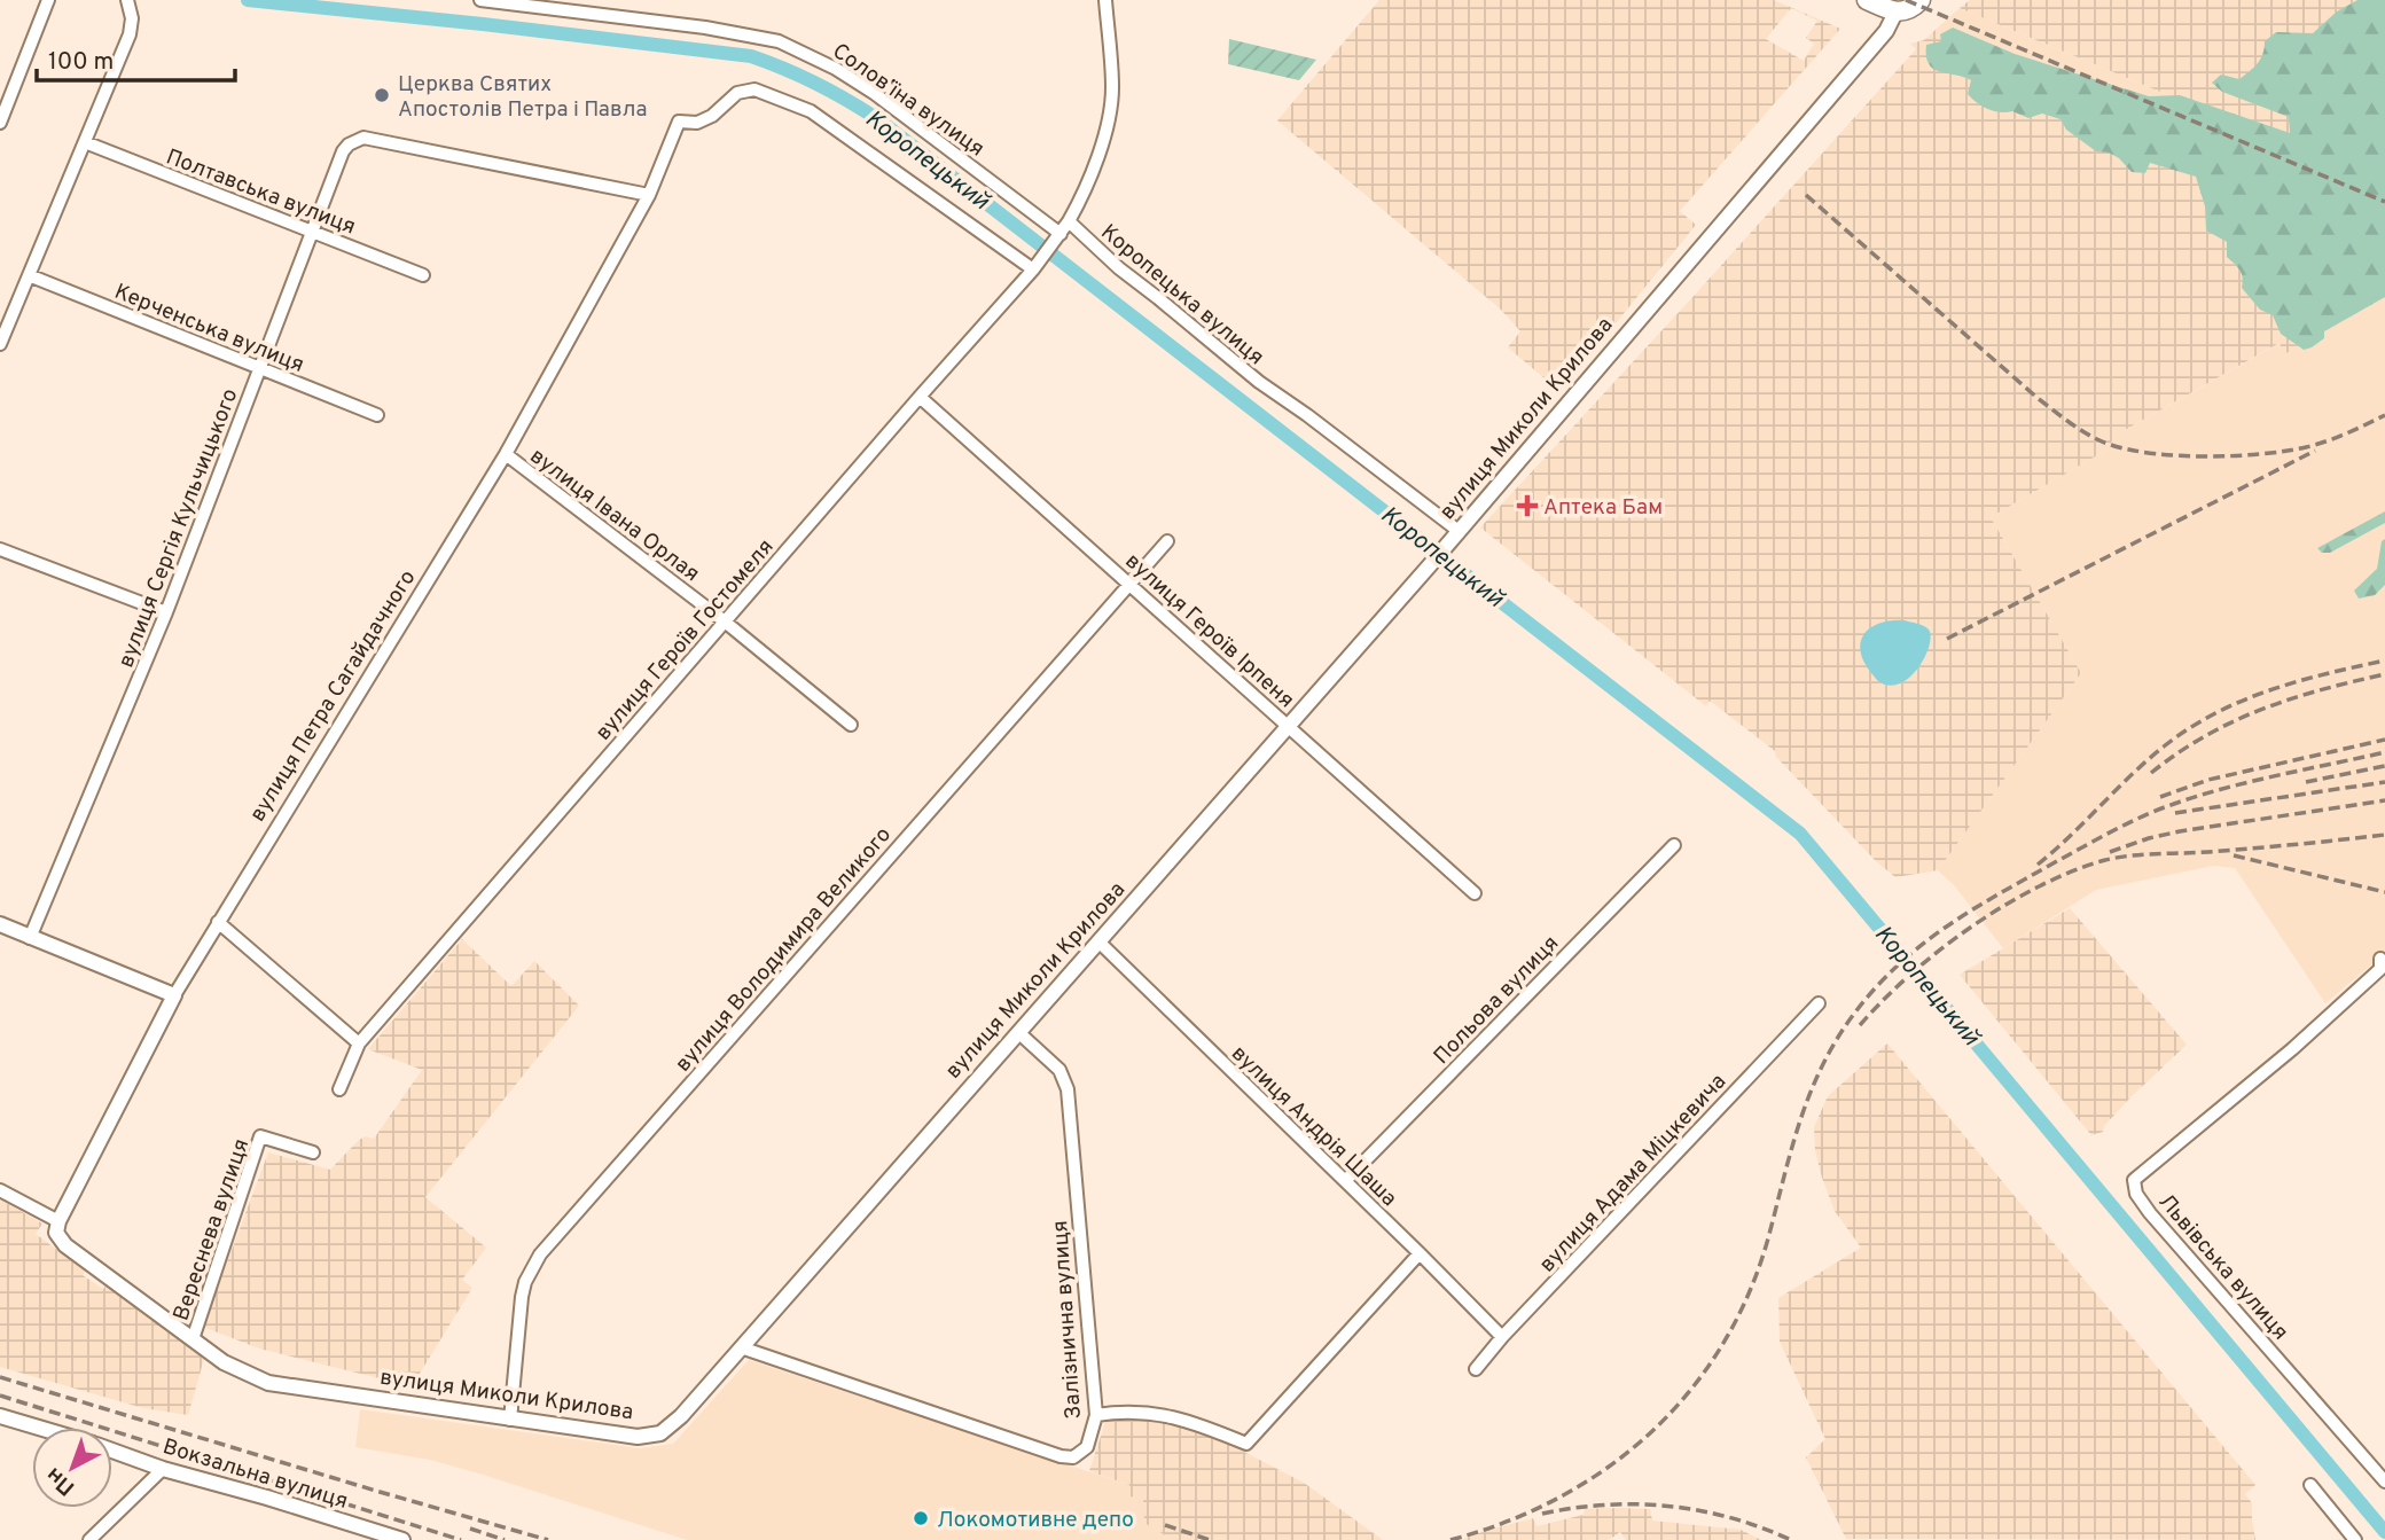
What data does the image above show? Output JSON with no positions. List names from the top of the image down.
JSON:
{
  "streets": {
    "street": [
      "Соловʼїна вулиця",
      "Полтавська вулиця",
      "Коропецька вулиця",
      "Керченська вулиця",
      "вулиця Миколи Крилова",
      "вулиця Івана Орлая",
      "вулиця Сергія Кульчицького",
      "вулиця Героїв Ірпеня",
      "вулиця Героїв Гостомеля",
      "вулиця Петра Сагайдачного",
      "вулиця Володимира Великого",
      "Польова вулиця",
      "вулиця Андрія Шаша",
      "вулиця Адама Міцкевича",
      "Вереснева вулиця",
      "Львівська вулиця",
      "Залізнична вулиця",
      "Вокзальна вулиця"
    ]
  },
  "crossings": [
    ["Соловʼїна вулиця", "вулиця Героїв Гостомеля"],
    ["Полтавська вулиця", "вулиця Сергія Кульчицького"],
    ["Коропецька вулиця", "вулиця Миколи Крилова"],
    ["Коропецька вулиця", "вулиця Героїв Гостомеля"],
    ["Керченська вулиця", "вулиця Сергія Кульчицького"],
    ["вулиця Миколи Крилова", "вулиця Героїв Ірпеня"],
    ["вулиця Миколи Крилова", "вулиця Петра Сагайдачного"],
    ["вулиця Миколи Крилова", "вулиця Володимира Великого"],
    ["вулиця Миколи Крилова", "вулиця Андрія Шаша"],
    ["вулиця Миколи Крилова", "Вереснева вулиця"],
    ["вулиця Миколи Крилова", "Залізнична вулиця"],
    ["вулиця Івана Орлая", "вулиця Героїв Гостомеля"],
    ["вулиця Івана Орлая", "вулиця Петра Сагайдачного"],
    ["вулиця Сергія Кульчицького", "вулиця Петра Сагайдачного"],
    ["вулиця Героїв Ірпеня", "вулиця Героїв Гостомеля"],
    ["вулиця Героїв Ірпеня", "вулиця Володимира Великого"],
    ["вулиця Героїв Гостомеля", "вулиця Петра Сагайдачного"],
    ["Польова вулиця", "вулиця Андрія Шаша"],
    ["вулиця Андрія Шаша", "вулиця Адама Міцкевича"]
  ],
  "water": ["Коропецький"],
  "places": {
    "other": ["Церква Святих Апостолів Петра і Павла", "Локомотивне депо"],
    "health": ["Аптека Бам"]
  },
  "scale_bar": "100 m",
  "north": "bottom left"
}
